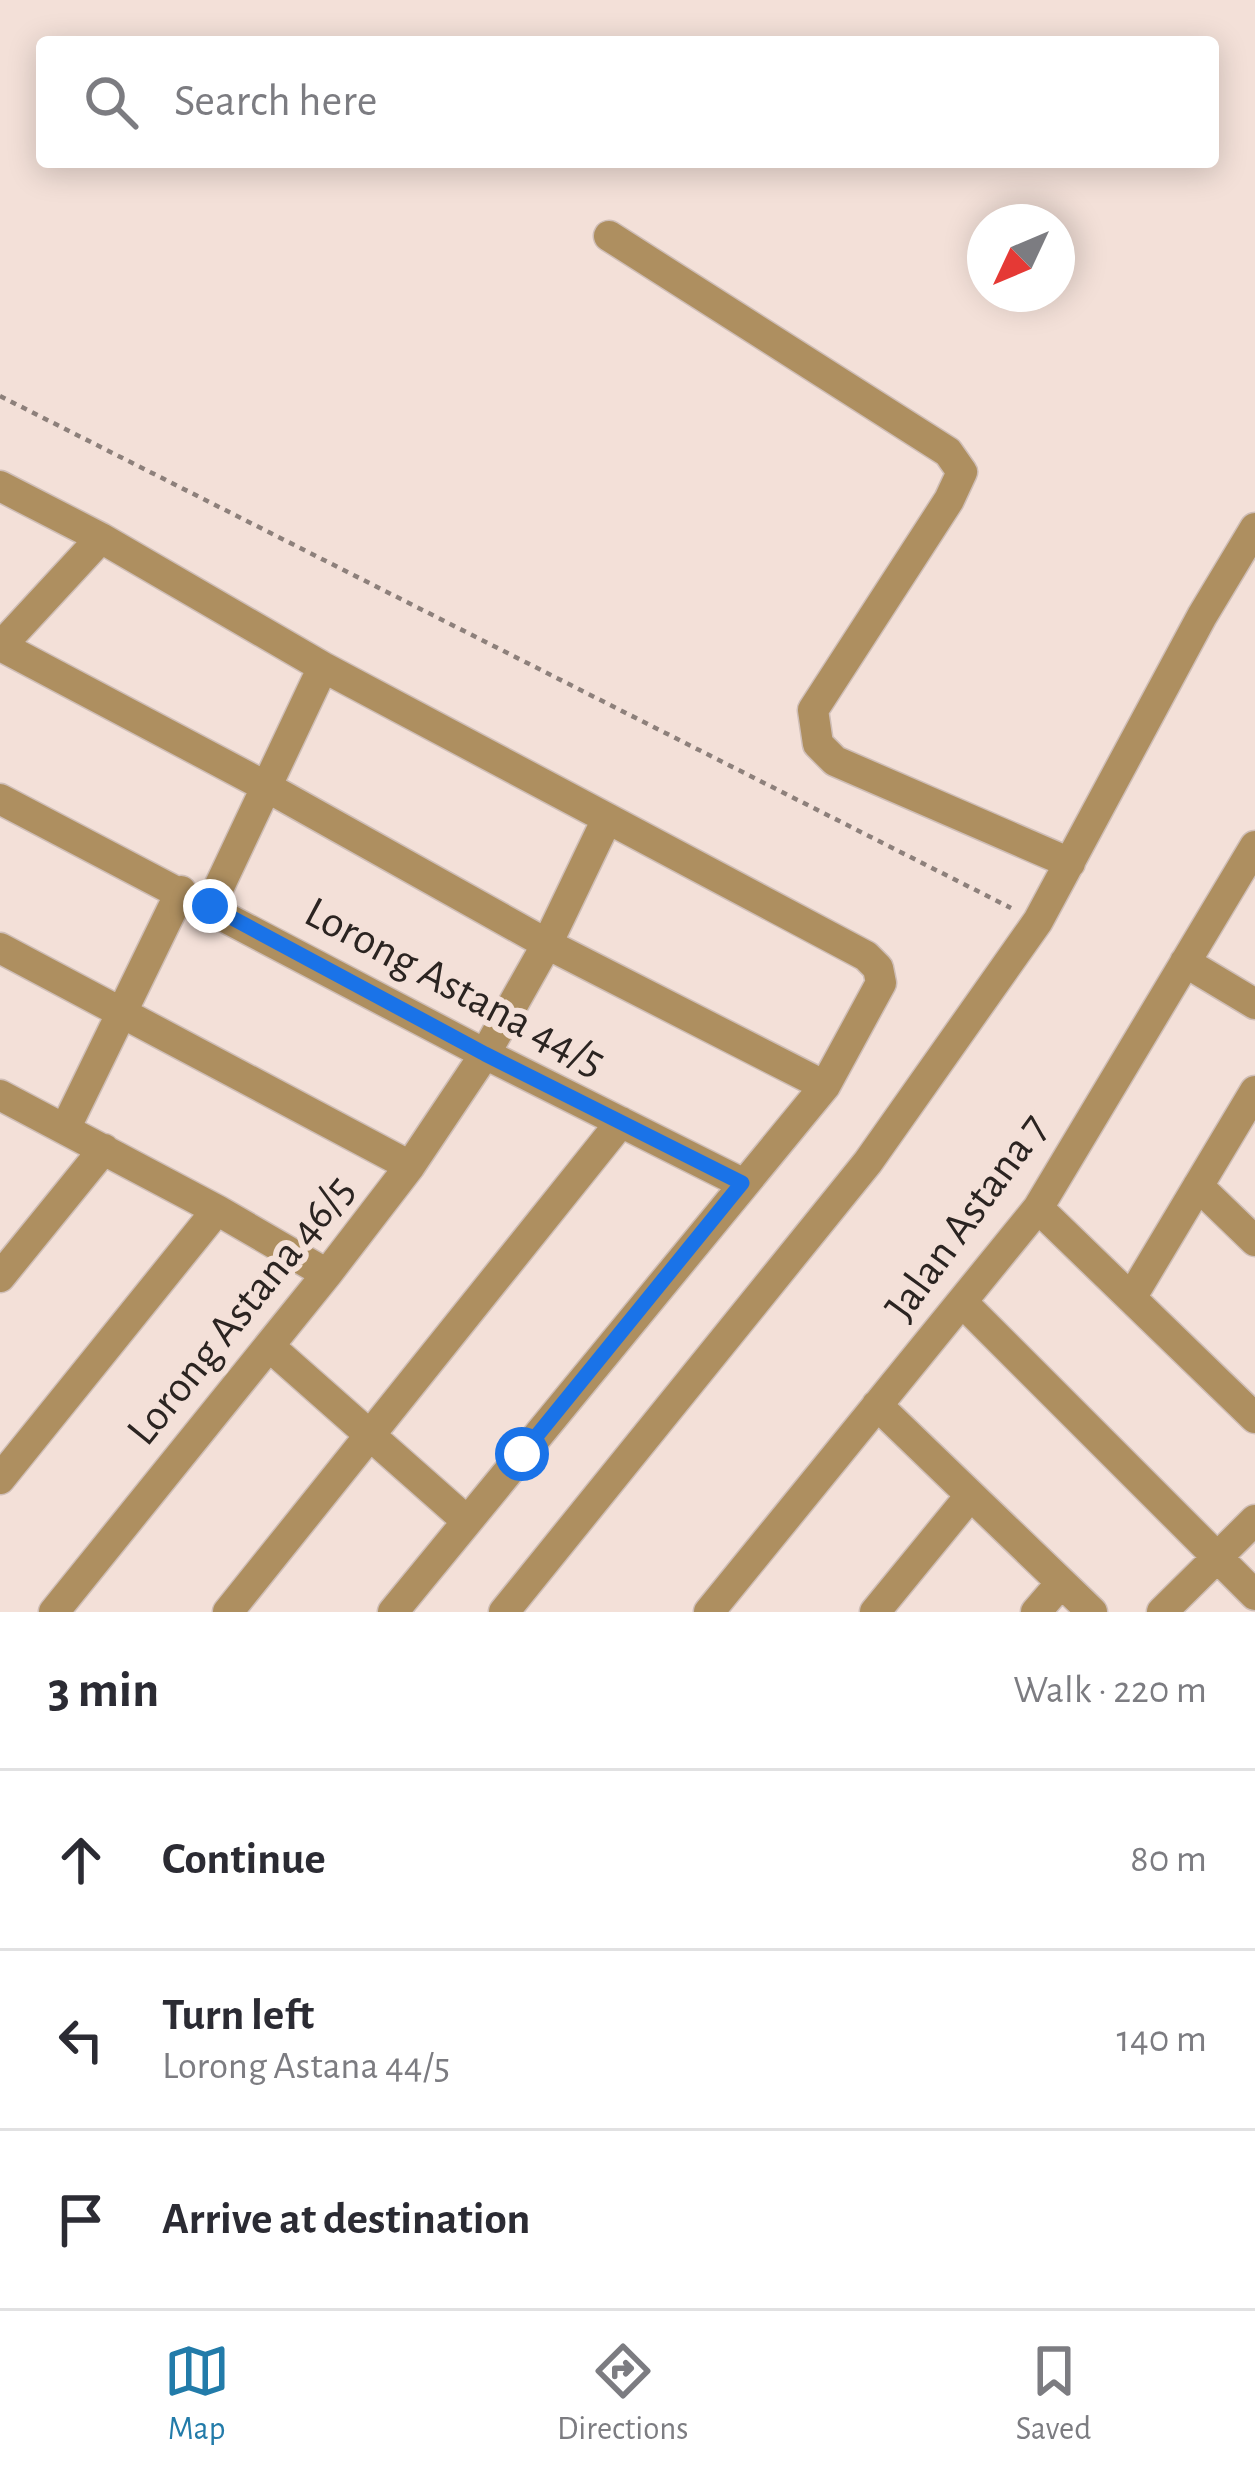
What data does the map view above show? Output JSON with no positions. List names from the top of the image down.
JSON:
{
  "streets": {
    "street": ["Lorong Astana 44/5", "Jalan Astana 7", "Lorong Astana 46/5"]
  },
  "crossings": [
    ["Lorong Astana 44/5", "Lorong Astana 46/5"]
  ],
  "north": "bottom left",
  "page": {
    "search": "Search here",
    "heading": ["3 min", "Walk · 220 m"],
    "list": [
      ["Continue", "80 m"],
      ["Turn left", "Lorong Astana 44/5", "140 m"],
      "Arrive at destination"
    ],
    "nav": ["Map", "Directions", "Saved"]
  }
}
